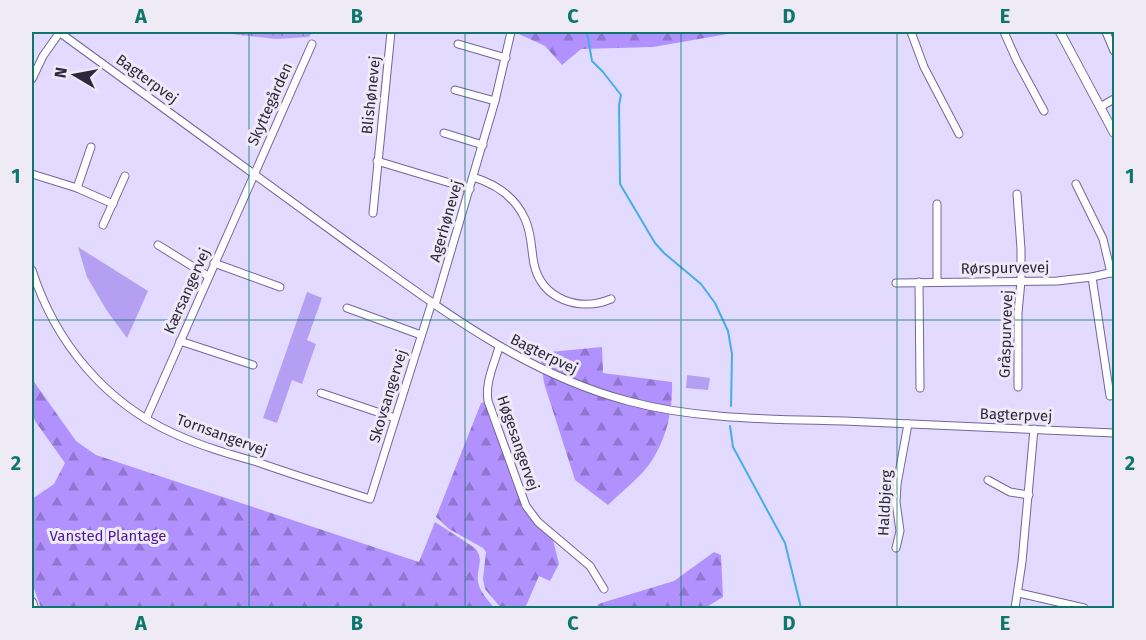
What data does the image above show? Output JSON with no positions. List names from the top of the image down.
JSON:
{
  "streets": {
    "street": [
      "Bagterpvej",
      "Blishønevej",
      "Skyttegården",
      "Agerhønevej",
      "Rørspurvevej",
      "Kærsangervej",
      "Gråspurvevej",
      "Skovsangervej",
      "Tornsangervej",
      "Høgesangervej",
      "Haldbjerg"
    ]
  },
  "crossings": [
    ["Bagterpvej", "Skyttegården"],
    ["Bagterpvej", "Agerhønevej"],
    ["Bagterpvej", "Kærsangervej"],
    ["Bagterpvej", "Skovsangervej"],
    ["Bagterpvej", "Høgesangervej"],
    ["Bagterpvej", "Haldbjerg"],
    ["Skyttegården", "Kærsangervej"],
    ["Agerhønevej", "Skovsangervej"],
    ["Rørspurvevej", "Gråspurvevej"],
    ["Kærsangervej", "Tornsangervej"],
    ["Skovsangervej", "Tornsangervej"]
  ],
  "parks": ["Vansted Plantage"],
  "north": "left",
  "grid": {
    "columns": [
      "A",
      "B",
      "C",
      "D",
      "E"
    ],
    "rows": ["1", "2"]
  }
}
